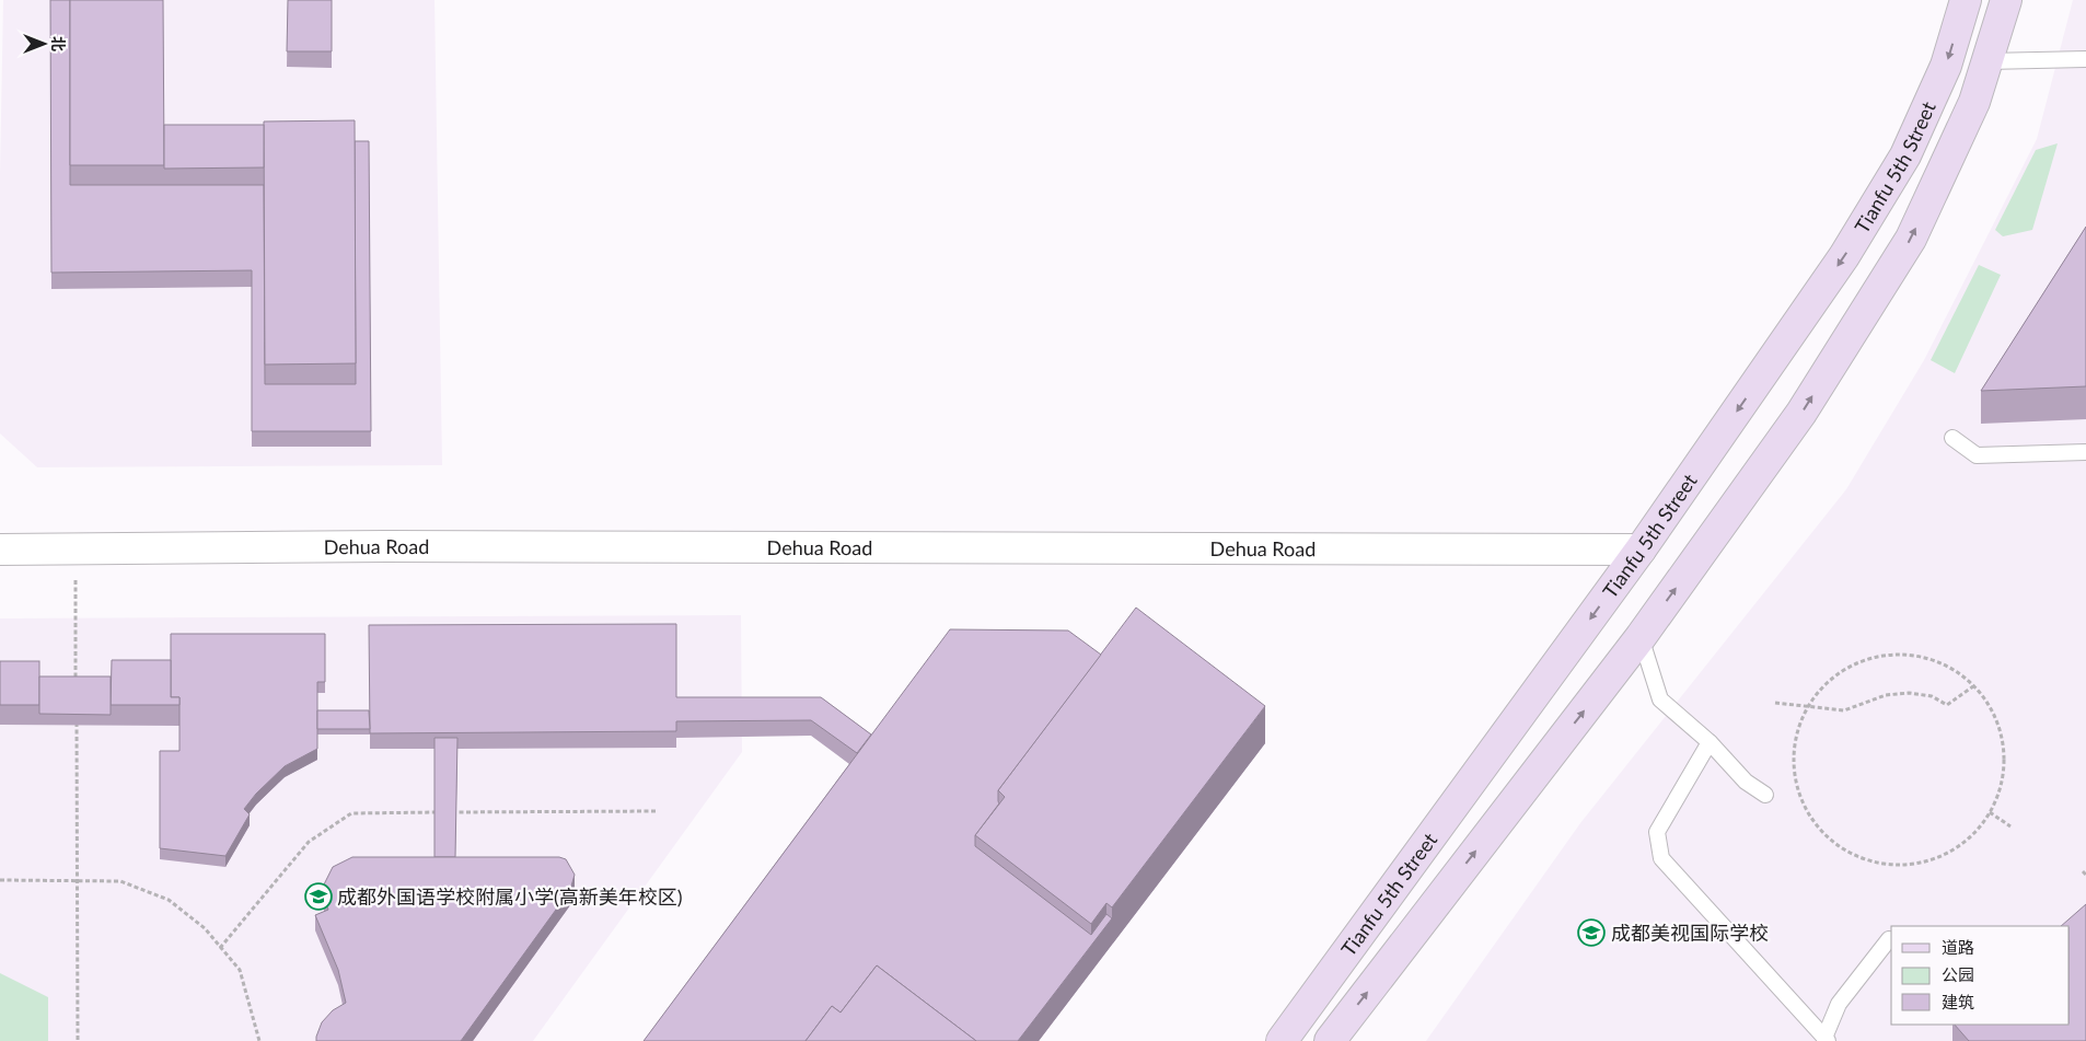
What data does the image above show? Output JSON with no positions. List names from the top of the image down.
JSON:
{
  "streets": {
    "street": ["Tianfu 5th Street", "Dehua Road"]
  },
  "crossings": [
    ["Tianfu 5th Street", "Dehua Road"]
  ],
  "places": {
    "school or university": ["成都外国语学校附属小学(高新美年校区)", "成都美视国际学校"]
  },
  "legend": ["道路", "公园", "建筑"],
  "north": "right"
}
